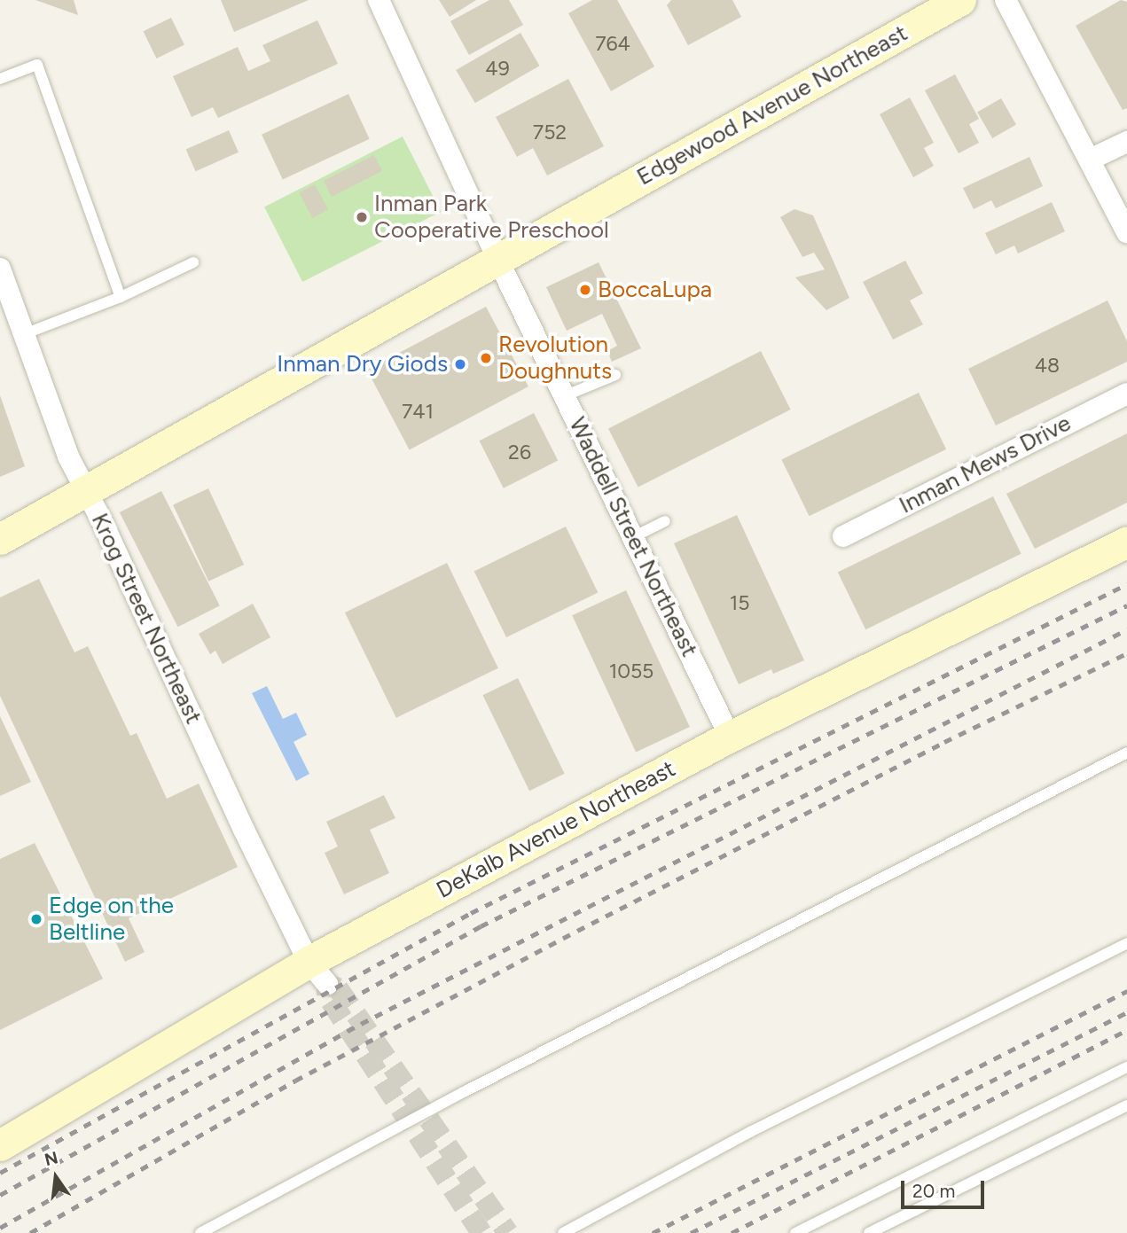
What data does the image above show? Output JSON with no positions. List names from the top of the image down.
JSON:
{
  "streets": {
    "main road": ["Edgewood Avenue Northeast", "DeKalb Avenue Northeast"],
    "street": ["Inman Mews Drive", "Waddell Street Northeast", "Krog Street Northeast"]
  },
  "crossings": [
    ["Edgewood Avenue Northeast", "Waddell Street Northeast"],
    ["Edgewood Avenue Northeast", "Krog Street Northeast"],
    ["Waddell Street Northeast", "DeKalb Avenue Northeast"],
    ["Krog Street Northeast", "DeKalb Avenue Northeast"]
  ],
  "places": [
    "Inman Park Cooperative Preschool",
    "BoccaLupa",
    "Revolution Doughnuts",
    "Inman Dry Giods",
    "Edge on the Beltline"
  ],
  "house_numbers": [
    "764",
    "49",
    "752",
    "48",
    "741",
    "26",
    "15",
    "1055"
  ],
  "scale_bar": "20 m",
  "north": "top"
}
